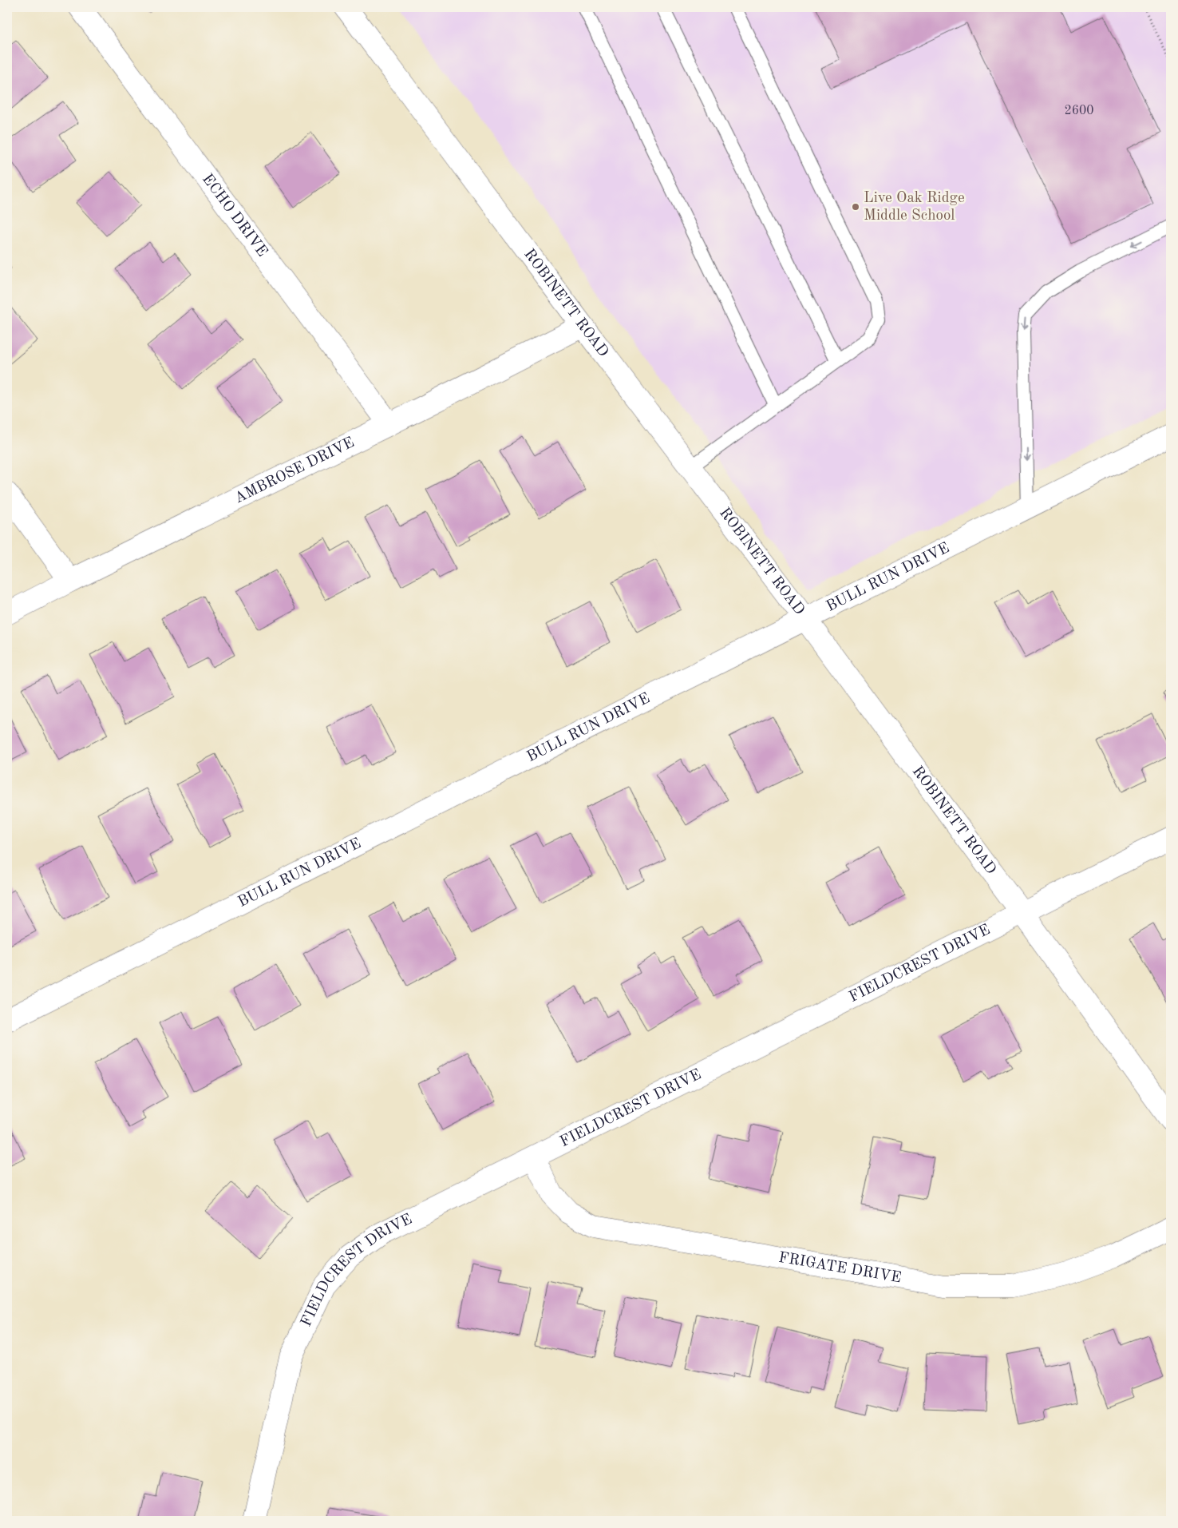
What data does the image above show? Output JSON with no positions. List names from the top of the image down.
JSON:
{
  "streets": {
    "street": [
      "ECHO DRIVE",
      "ROBINETT ROAD",
      "AMBROSE DRIVE",
      "BULL RUN DRIVE",
      "FIELDCREST DRIVE",
      "FRIGATE DRIVE"
    ]
  },
  "crossings": [
    ["ECHO DRIVE", "AMBROSE DRIVE"],
    ["ROBINETT ROAD", "AMBROSE DRIVE"],
    ["ROBINETT ROAD", "BULL RUN DRIVE"],
    ["ROBINETT ROAD", "FIELDCREST DRIVE"],
    ["FIELDCREST DRIVE", "FRIGATE DRIVE"]
  ],
  "places": ["Live Oak Ridge Middle School"],
  "house_numbers": ["2600"]
}
